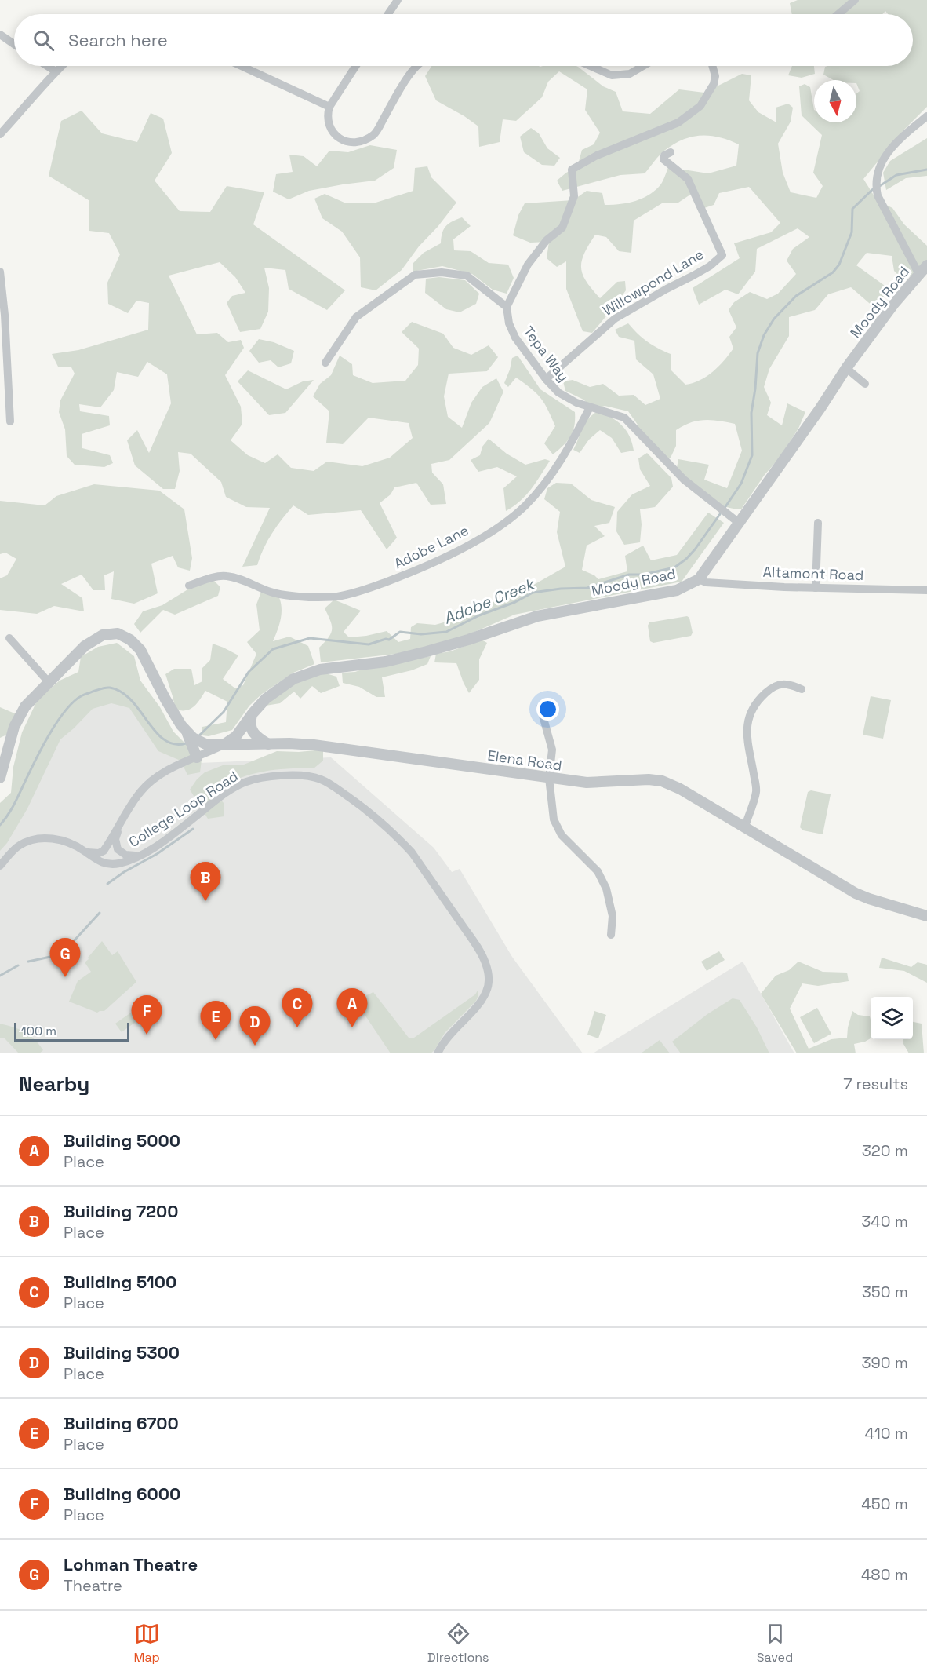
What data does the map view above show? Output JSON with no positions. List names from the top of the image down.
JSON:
{
  "streets": {
    "street": [
      "Willowpond Lane",
      "Moody Road",
      "Tepa Way",
      "Adobe Lane",
      "Altamont Road",
      "Elena Road",
      "College Loop Road"
    ]
  },
  "crossings": [
    ["Willowpond Lane", "Tepa Way"],
    ["Moody Road", "Tepa Way"],
    ["Moody Road", "Altamont Road"],
    ["Moody Road", "Elena Road"],
    ["Tepa Way", "Adobe Lane"],
    ["Elena Road", "College Loop Road"]
  ],
  "water": ["Adobe Creek"],
  "scale_bar": "100 m",
  "north": "bottom",
  "page": {
    "search": "Search here",
    "pins": [
      "B",
      "G",
      "A",
      "C",
      "F",
      "E",
      "D"
    ],
    "scale": "100 m",
    "heading": ["Nearby", "7 results"],
    "list": [
      {
        "mark": "A",
        "name": "Building 5000",
        "note": "Place",
        "value": "320 m"
      },
      {
        "mark": "B",
        "name": "Building 7200",
        "note": "Place",
        "value": "340 m"
      },
      {
        "mark": "C",
        "name": "Building 5100",
        "note": "Place",
        "value": "350 m"
      },
      {
        "mark": "D",
        "name": "Building 5300",
        "note": "Place",
        "value": "390 m"
      },
      {
        "mark": "E",
        "name": "Building 6700",
        "note": "Place",
        "value": "410 m"
      },
      {
        "mark": "F",
        "name": "Building 6000",
        "note": "Place",
        "value": "450 m"
      },
      {
        "mark": "G",
        "name": "Lohman Theatre",
        "note": "Theatre",
        "value": "480 m"
      }
    ],
    "nav": ["Map", "Directions", "Saved"]
  }
}
